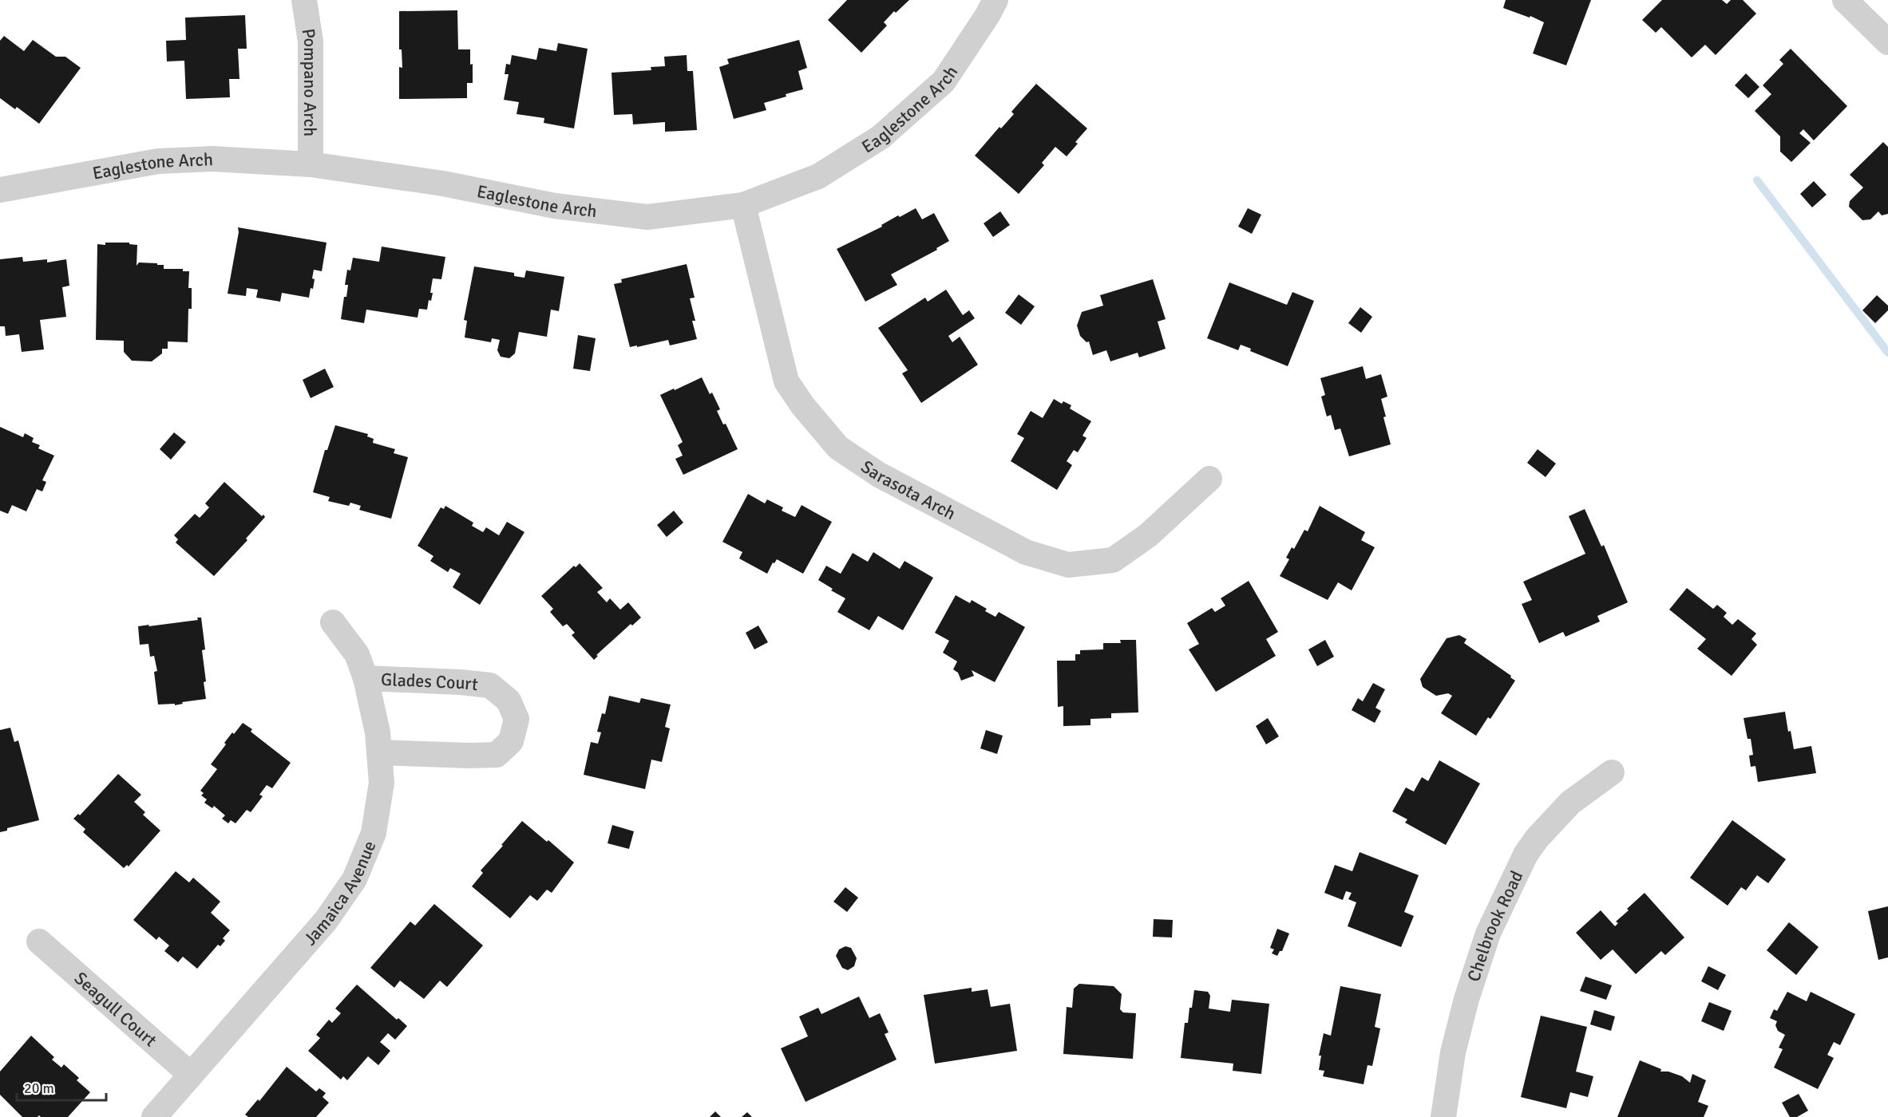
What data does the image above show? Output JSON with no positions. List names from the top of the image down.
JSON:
{
  "streets": {
    "street": [
      "Pompano Arch",
      "Eaglestone Arch",
      "Sarasota Arch",
      "Glades Court",
      "Jamaica Avenue",
      "Chelbrook Road",
      "Seagull Court"
    ]
  },
  "crossings": [
    ["Pompano Arch", "Eaglestone Arch"],
    ["Eaglestone Arch", "Sarasota Arch"],
    ["Glades Court", "Jamaica Avenue"],
    ["Jamaica Avenue", "Seagull Court"]
  ],
  "scale_bar": "20 m"
}
